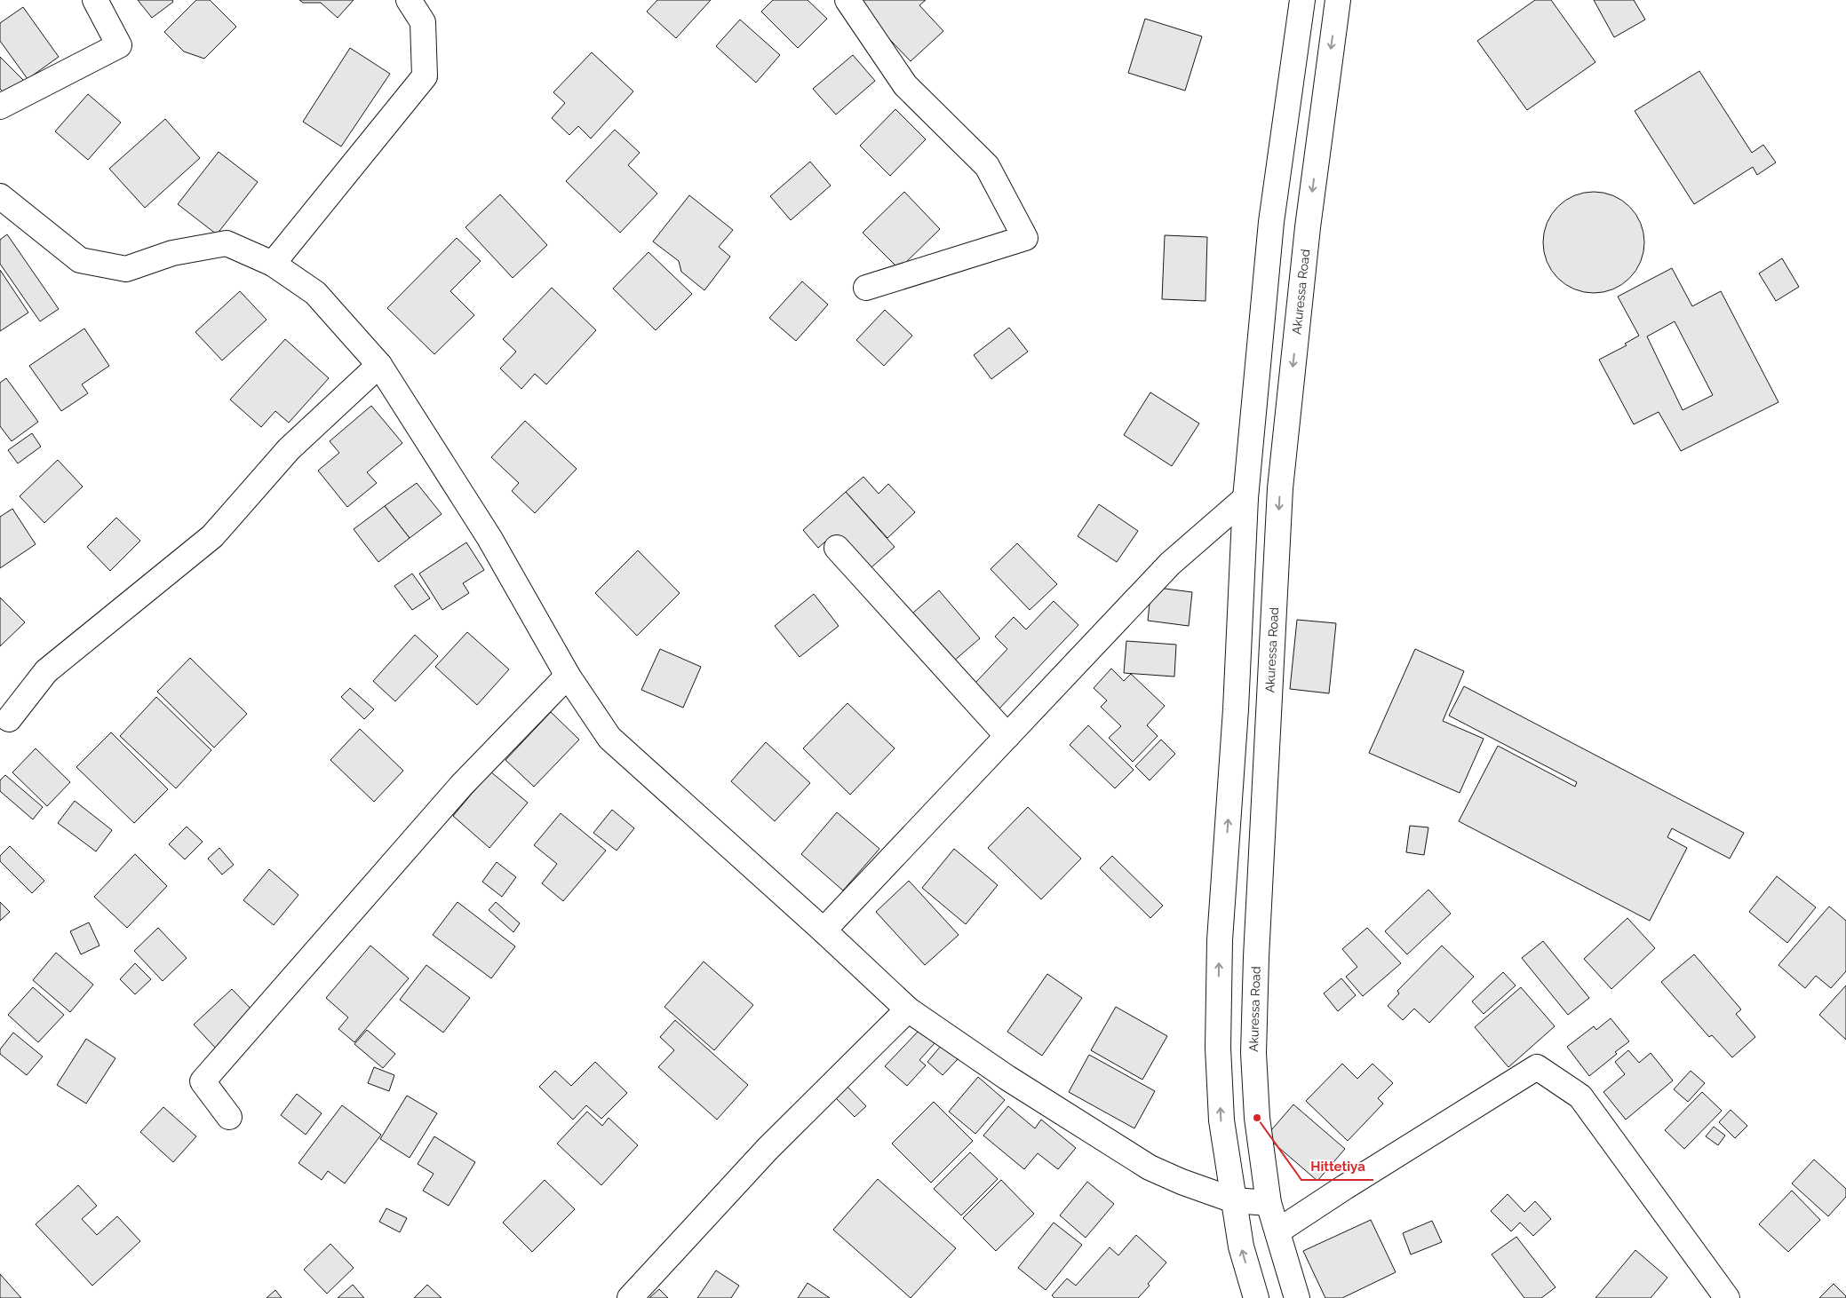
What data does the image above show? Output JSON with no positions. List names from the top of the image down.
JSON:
{
  "streets": {
    "main road": ["Akuressa Road"]
  },
  "places": ["Hittetiya"]
}
